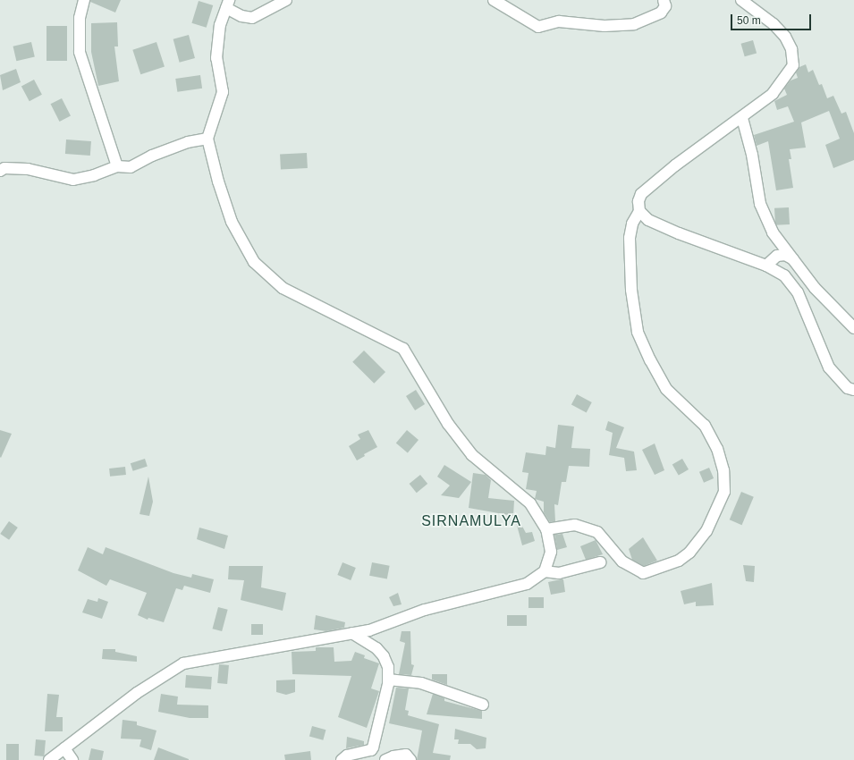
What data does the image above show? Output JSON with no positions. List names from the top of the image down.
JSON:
{
  "districts": ["SIRNAMULYA"],
  "scale_bar": "50 m"
}
